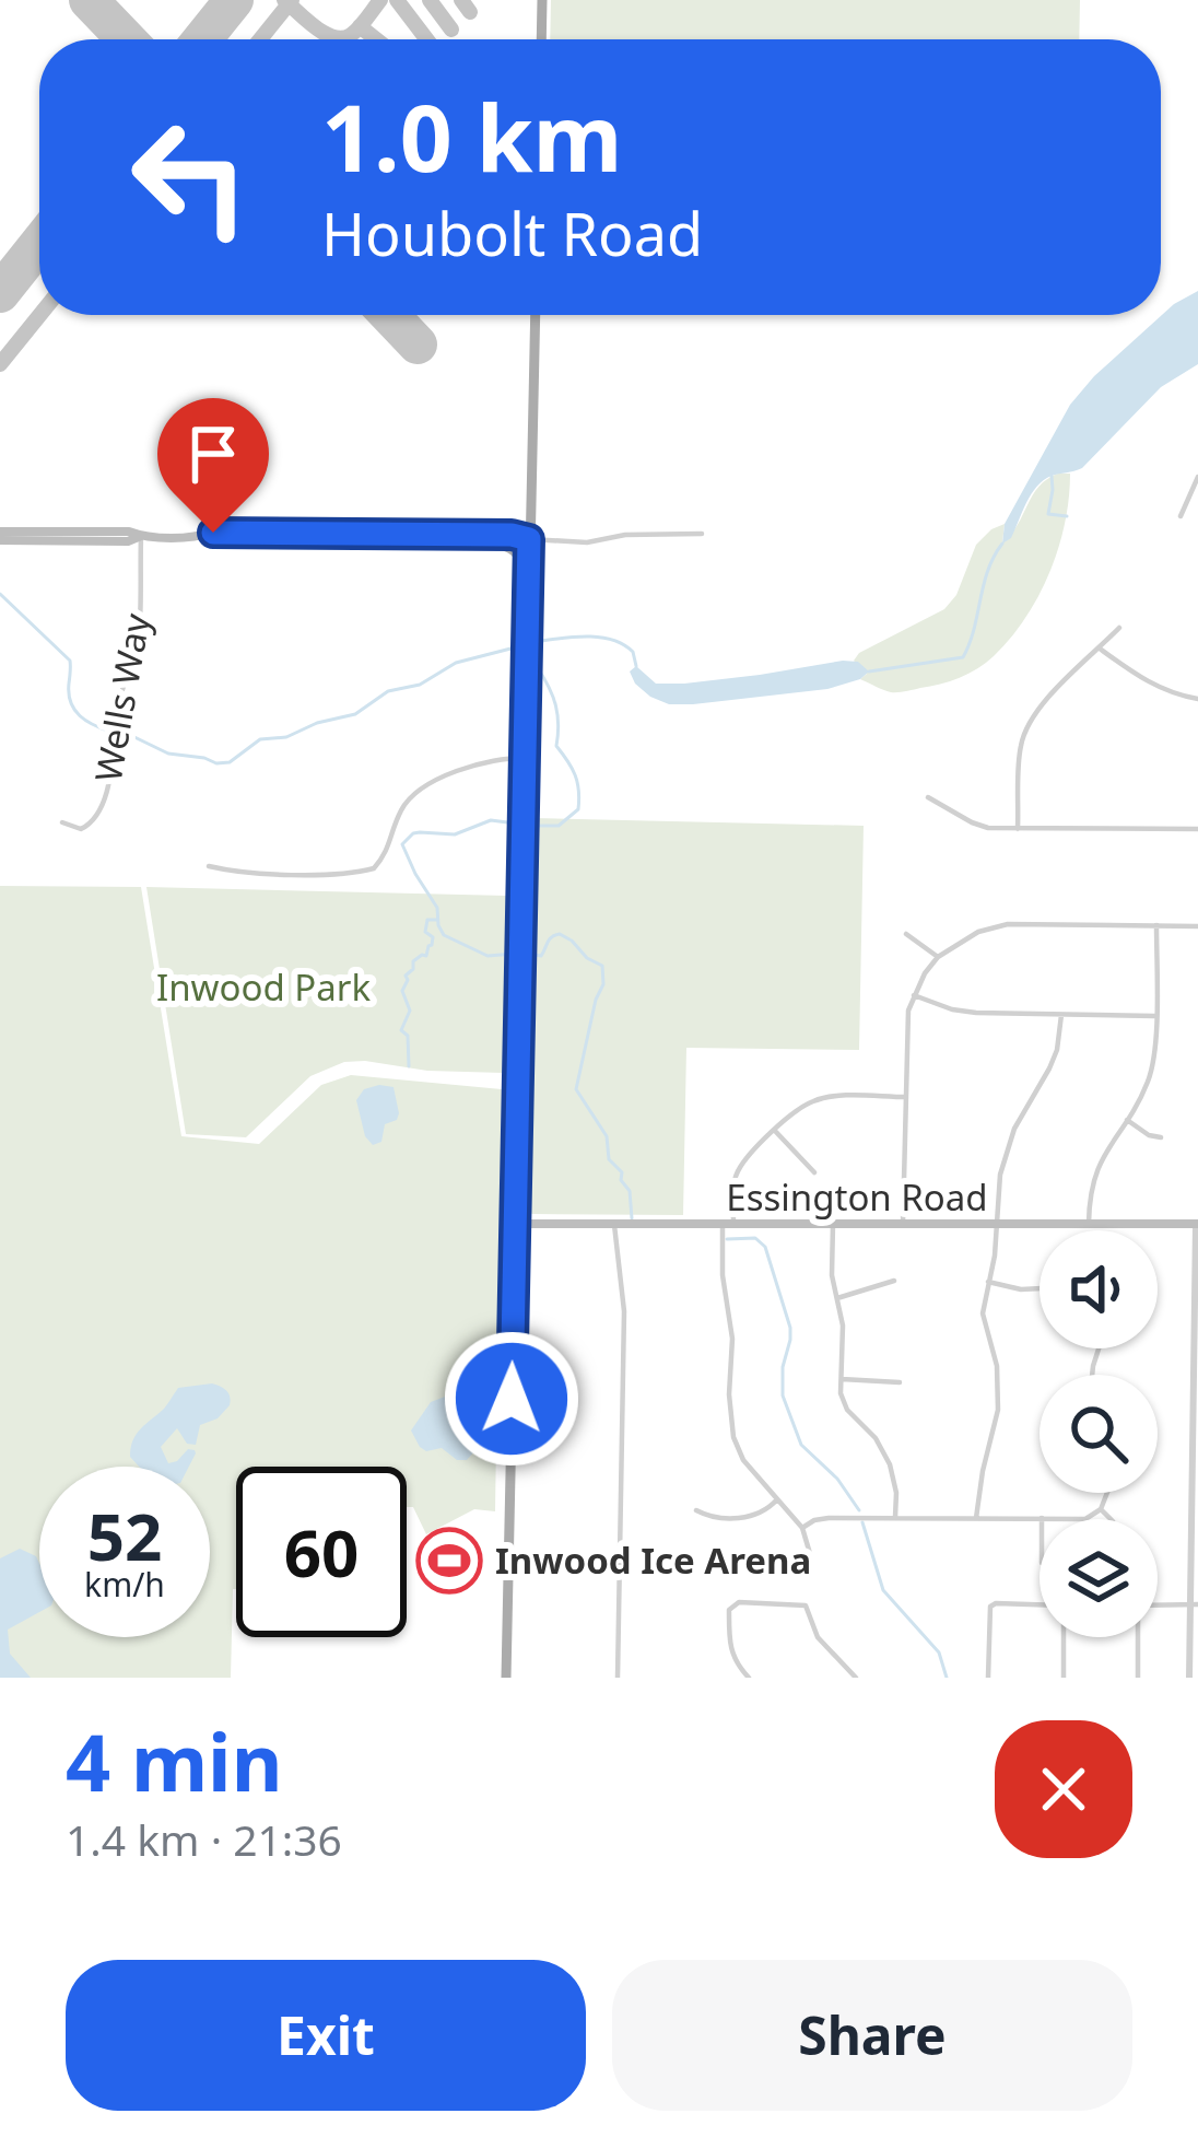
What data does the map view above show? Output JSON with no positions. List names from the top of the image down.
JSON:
{
  "streets": {
    "main road": ["Essington Road"],
    "street": ["Wells Way"]
  },
  "parks": ["Inwood Park"],
  "places": {
    "sports": ["Inwood Ice Arena"]
  },
  "page": {
    "turn": ["1.0 km", "Houbolt Road"],
    "speed": "52 km/h",
    "limit": "60",
    "heading": ["4 min", "1.4 km · 21:36"],
    "buttons": ["Exit", "Share"]
  }
}
